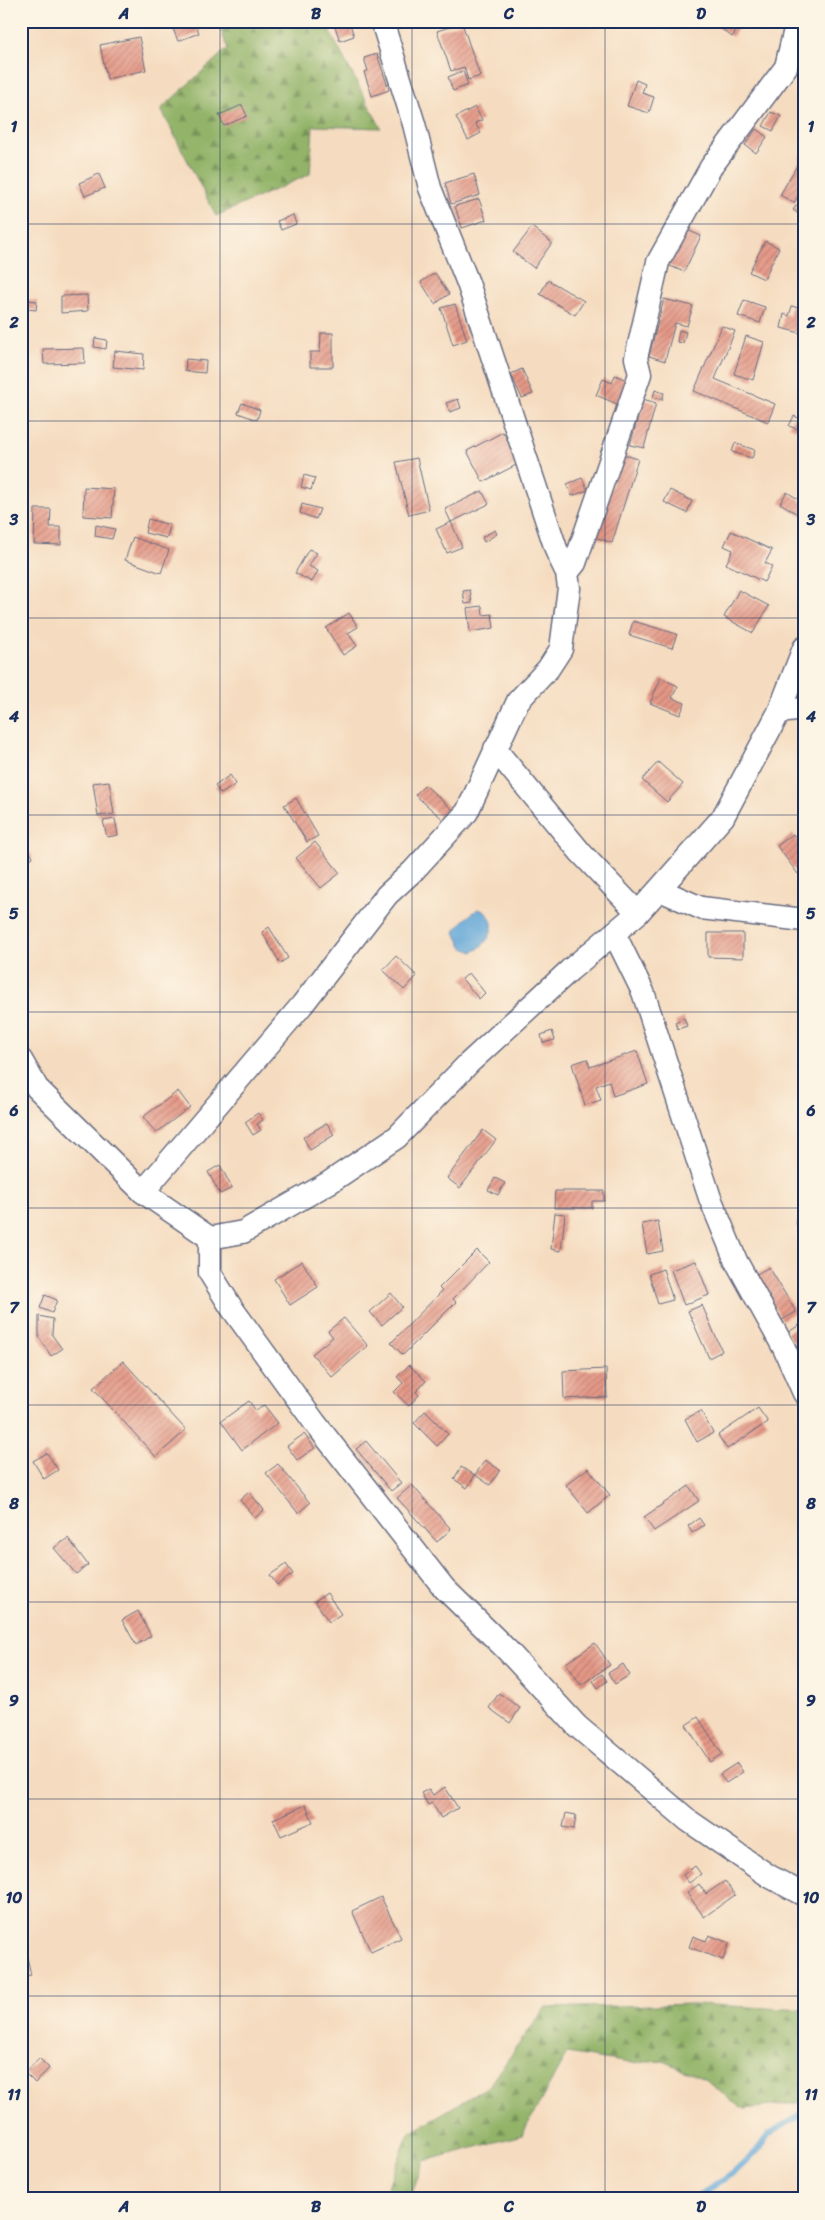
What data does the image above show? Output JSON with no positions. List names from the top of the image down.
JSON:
{
  "grid": {
    "columns": [
      "A",
      "B",
      "C",
      "D"
    ],
    "rows": [
      "1",
      "2",
      "3",
      "4",
      "5",
      "6",
      "7",
      "8",
      "9",
      "10",
      "11"
    ]
  }
}
